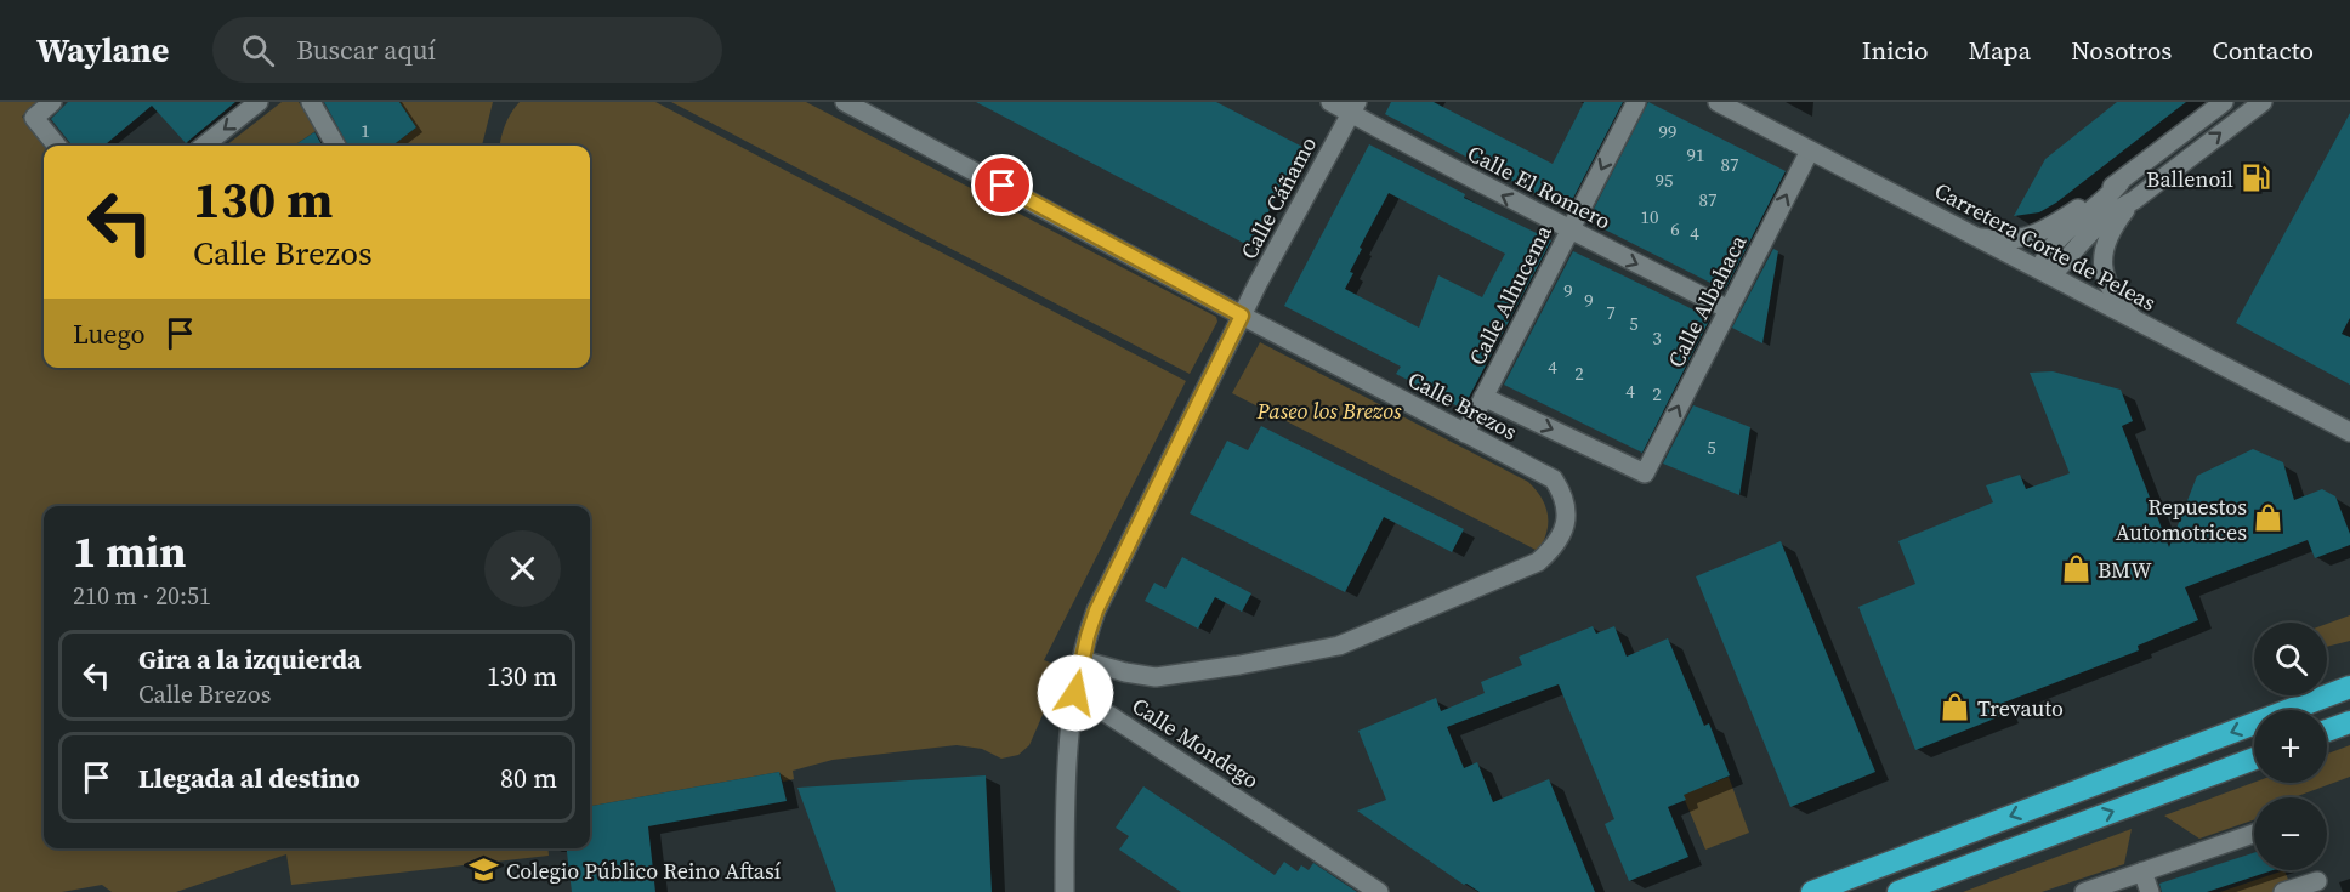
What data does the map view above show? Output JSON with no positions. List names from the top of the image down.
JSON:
{
  "streets": {
    "street": [
      "Calle El Romero",
      "Calle Cáñamo",
      "Carretera Corte de Peleas",
      "Calle Alhucema",
      "Calle Albahaca",
      "Calle Brezos",
      "Calle Mondego"
    ]
  },
  "crossings": [
    ["Calle El Romero", "Calle Cáñamo"],
    ["Calle El Romero", "Calle Alhucema"],
    ["Calle El Romero", "Calle Albahaca"],
    ["Calle Cáñamo", "Calle Brezos"],
    ["Carretera Corte de Peleas", "Calle Albahaca"],
    ["Calle Alhucema", "Calle Albahaca"],
    ["Calle Alhucema", "Calle Brezos"]
  ],
  "one_way": ["Calle Alhucema"],
  "parks": ["Paseo los Brezos"],
  "places": {
    "fuel station": ["Ballenoil"],
    "shop": ["Repuestos Automotrices", "BMW", "Trevauto"],
    "school or university": ["Colegio Público Reino Aftasí"]
  },
  "house_numbers": [
    "1",
    "99",
    "91",
    "87",
    "95",
    "87",
    "10",
    "6",
    "4",
    "9",
    "9",
    "7",
    "5",
    "3",
    "4",
    "2",
    "4",
    "2",
    "5"
  ],
  "page": {
    "header": "Waylane",
    "search": "Buscar aquí",
    "nav": [
      "Inicio",
      "Mapa",
      "Nosotros",
      "Contacto"
    ],
    "turn": ["130 m", "Calle Brezos"],
    "then": "Luego",
    "heading": ["1 min", "210 m · 20:51"],
    "map_buttons": ["+", "−"],
    "list": [
      {
        "name": "Gira a la izquierda",
        "note": "Calle Brezos",
        "value": "130 m"
      },
      {
        "name": "Llegada al destino",
        "value": "80 m"
      }
    ]
  }
}
